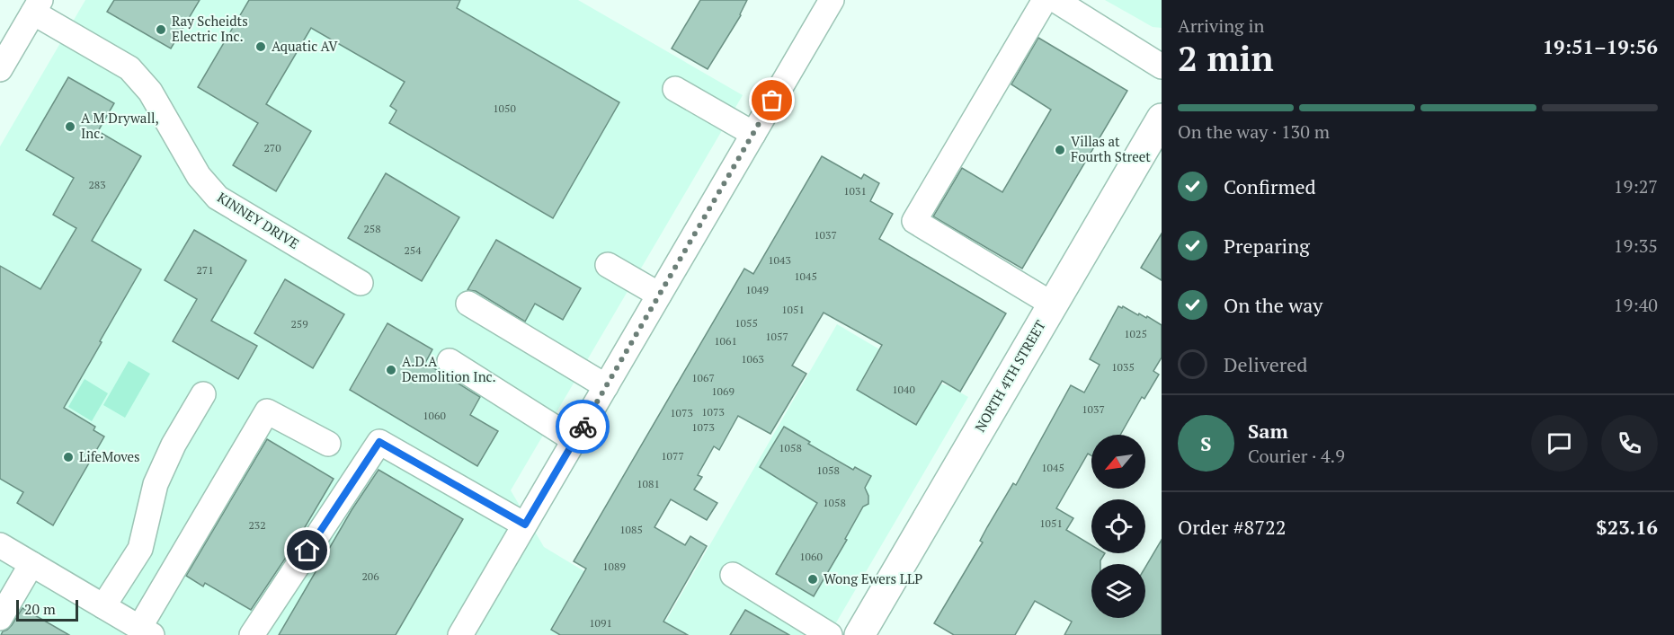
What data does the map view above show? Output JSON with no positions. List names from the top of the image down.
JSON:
{
  "streets": {
    "main road": ["NORTH 4TH STREET"],
    "street": ["KINNEY DRIVE"]
  },
  "places": [
    "Ray Scheidts Electric Inc.",
    "Aquatic AV",
    "A M Drywall, Inc.",
    "Villas at Fourth Street",
    "A.D.A Demolition Inc.",
    "LifeMoves",
    "Wong Ewers LLP"
  ],
  "house_numbers": [
    "1050",
    "270",
    "283",
    "1031",
    "258",
    "1037",
    "254",
    "1043",
    "271",
    "1045",
    "1049",
    "1051",
    "1055",
    "259",
    "1025",
    "1057",
    "1061",
    "1063",
    "1035",
    "1067",
    "1040",
    "1069",
    "1037",
    "1073",
    "1073",
    "1060",
    "1073",
    "1058",
    "1077",
    "1045",
    "1058",
    "1081",
    "1058",
    "1051",
    "232",
    "1085",
    "1060",
    "1089",
    "206",
    "1091"
  ],
  "scale_bar": "20 m",
  "north": "bottom left",
  "page": {
    "heading": ["2 min", "Arriving in", "19:51–19:56"],
    "panel": [
      "Sam",
      "Courier · 4.9",
      "Order #8722",
      "$23.16"
    ],
    "bar": "On the way · 130 m",
    "list": [
      ["Confirmed", "19:27"],
      ["Preparing", "19:35"],
      ["On the way", "19:40"],
      "Delivered"
    ],
    "round": "S",
    "scale": "20 m"
  }
}
